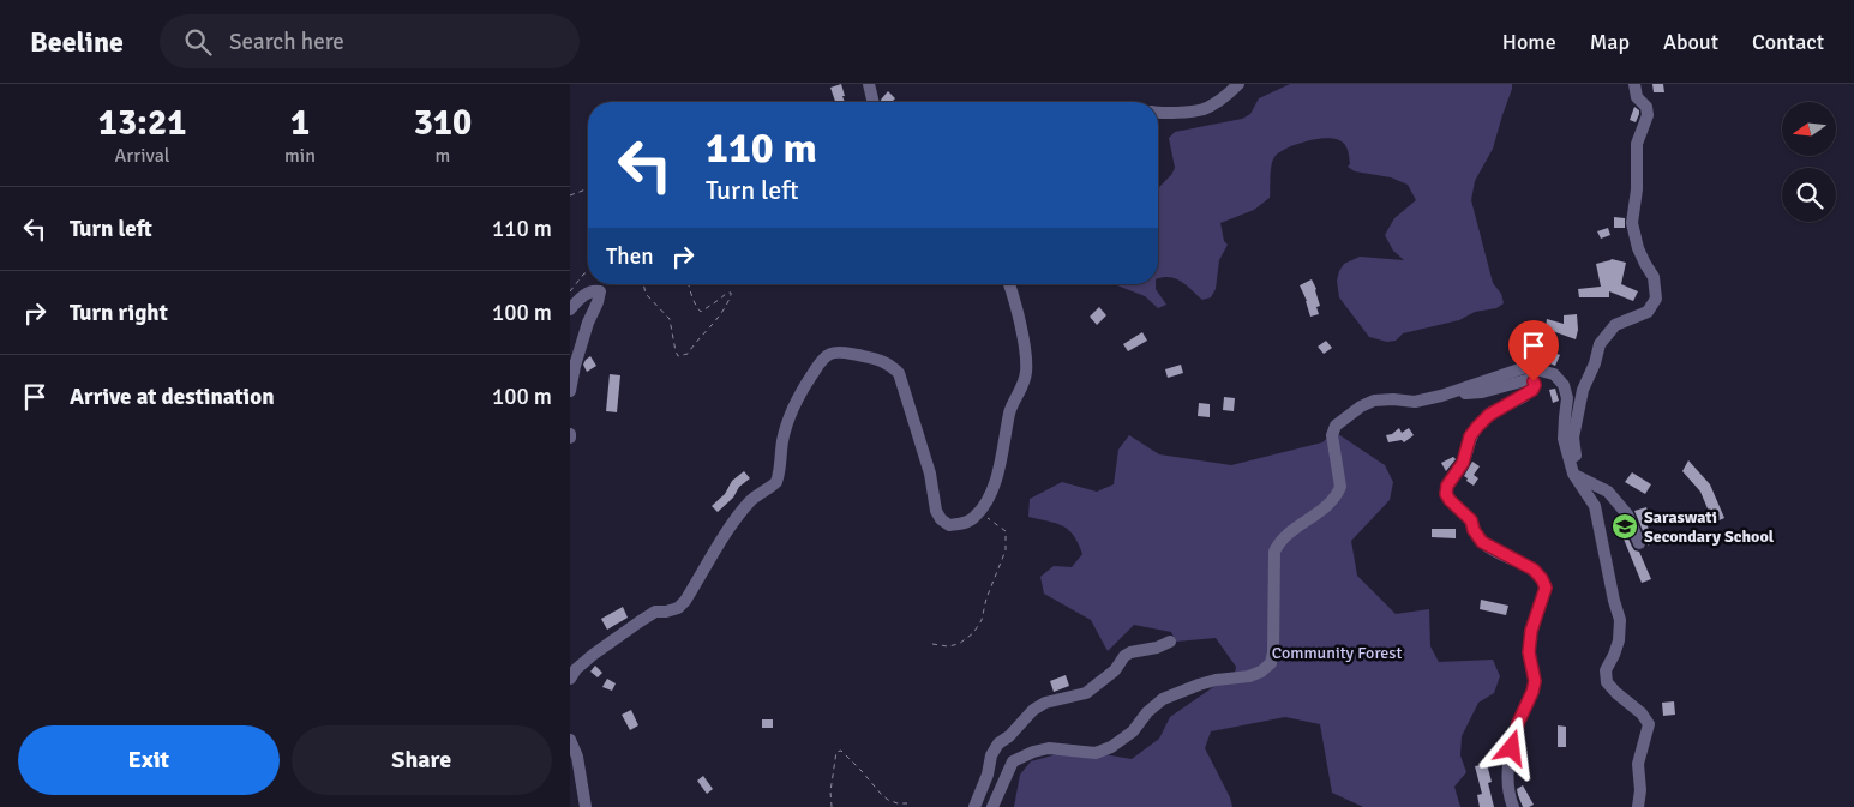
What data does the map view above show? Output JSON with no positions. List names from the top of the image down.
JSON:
{
  "parks": ["Community Forest"],
  "places": {
    "school or university": ["Saraswati Secondary School"]
  },
  "north": "left",
  "page": {
    "header": "Beeline",
    "search": "Search here",
    "nav": [
      "Home",
      "Map",
      "About",
      "Contact"
    ],
    "eta": [
      "13:21",
      "Arrival",
      "1",
      "min",
      "310",
      "m"
    ],
    "turn": ["110 m", "Turn left"],
    "list": [
      {
        "name": "Turn left",
        "value": "110 m"
      },
      {
        "name": "Turn right",
        "value": "100 m"
      },
      {
        "name": "Arrive at destination",
        "value": "100 m"
      }
    ],
    "then": "Then",
    "buttons": ["Exit", "Share"]
  }
}
